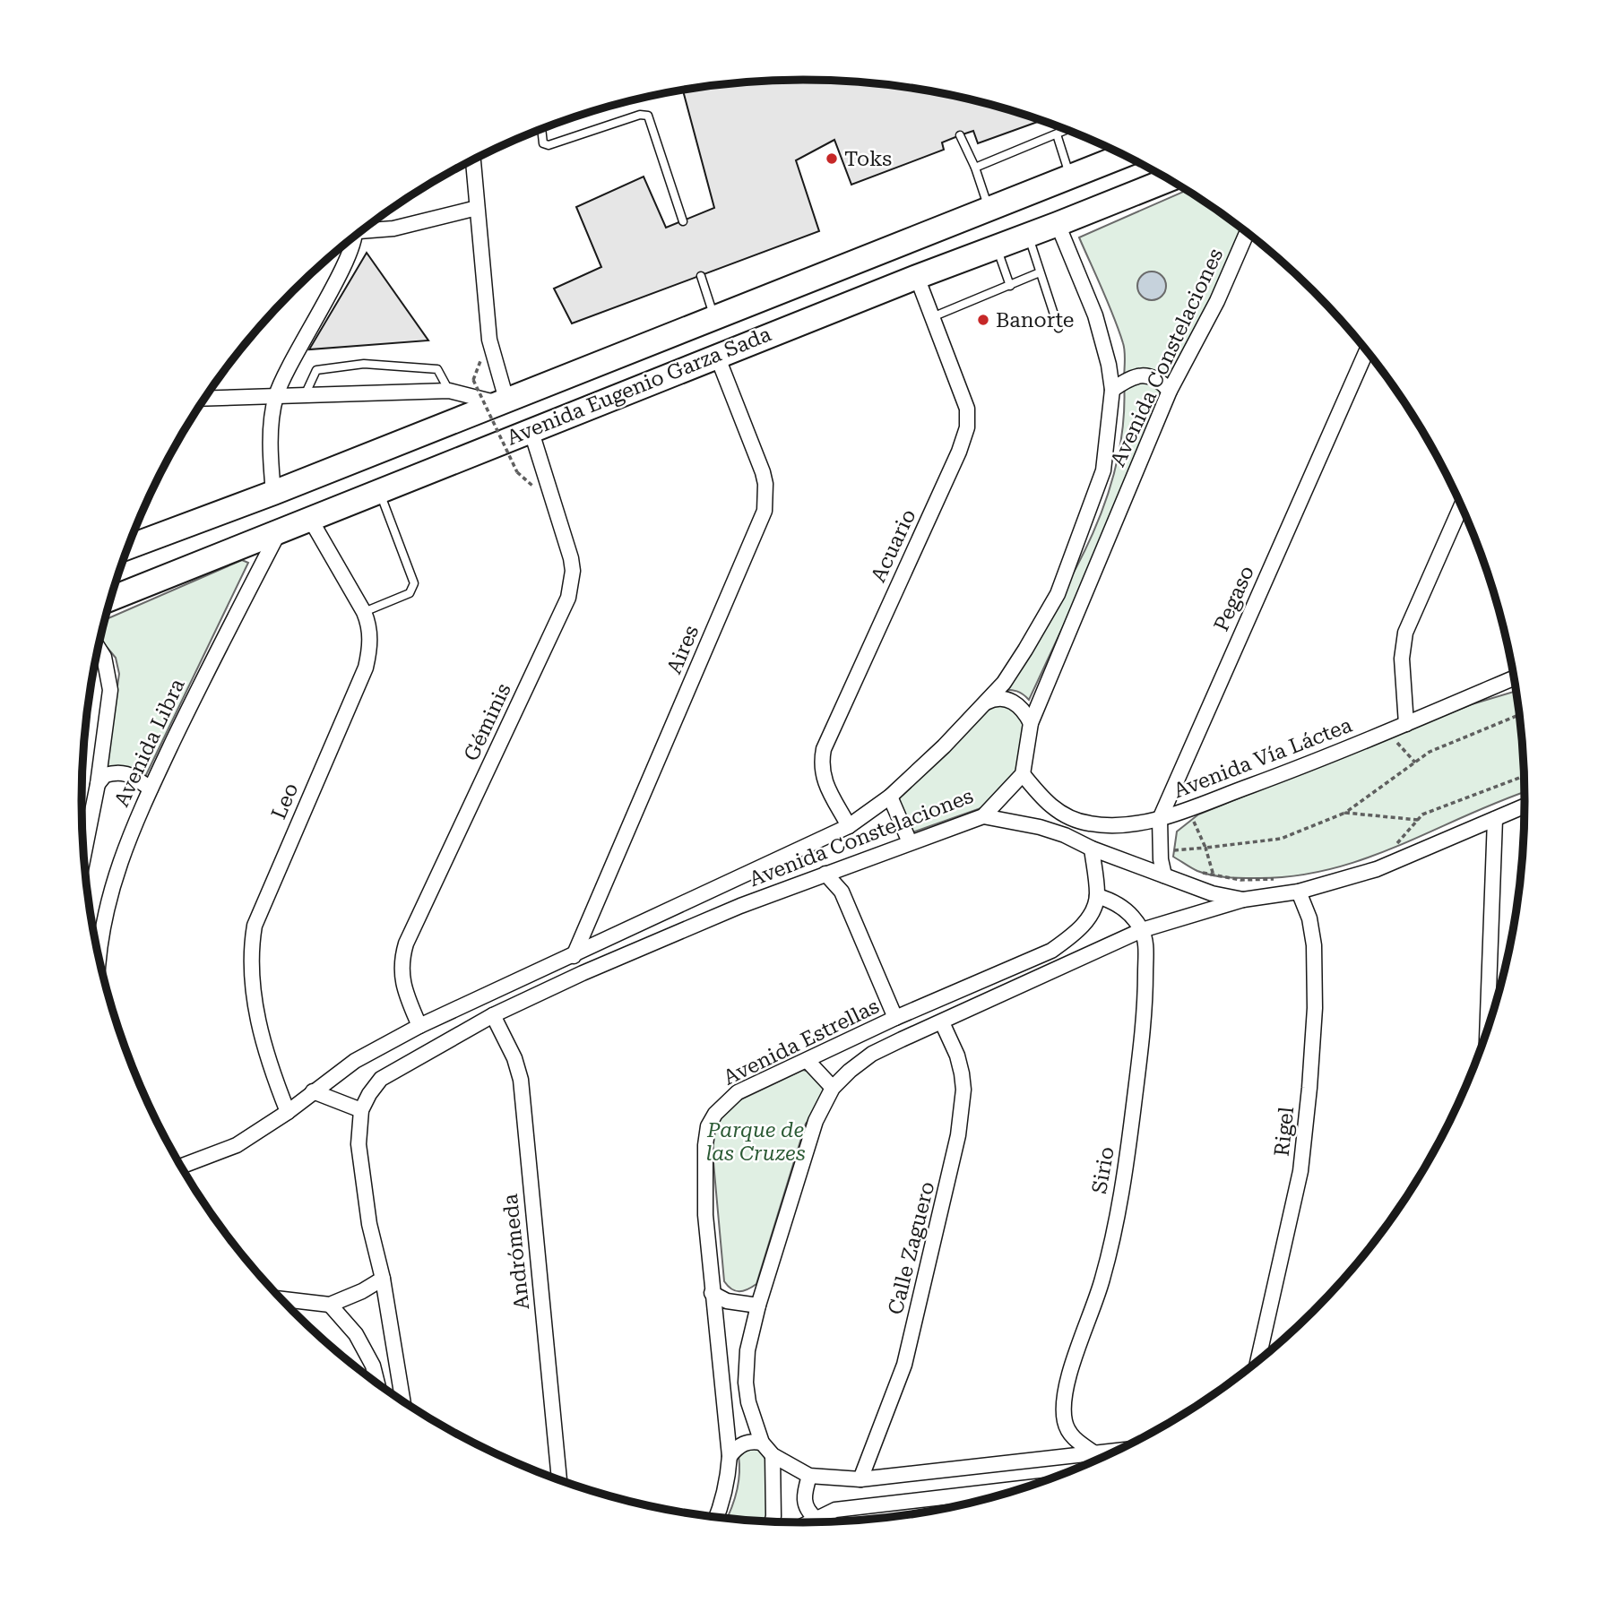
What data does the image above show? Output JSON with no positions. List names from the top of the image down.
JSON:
{
  "streets": {
    "highway": ["Avenida Eugenio Garza Sada"],
    "street": [
      "Avenida Constelaciones",
      "Acuario",
      "Pegaso",
      "Aires",
      "Géminis",
      "Avenida Libra",
      "Avenida Vía Láctea",
      "Leo",
      "Avenida Estrellas",
      "Rigel",
      "Sirio",
      "Calle Zaguero",
      "Andrómeda"
    ]
  },
  "crossings": [
    ["Avenida Constelaciones", "Avenida Eugenio Garza Sada"],
    ["Avenida Constelaciones", "Acuario"],
    ["Avenida Constelaciones", "Aires"],
    ["Avenida Constelaciones", "Géminis"],
    ["Avenida Constelaciones", "Avenida Vía Láctea"],
    ["Avenida Constelaciones", "Leo"],
    ["Avenida Constelaciones", "Andrómeda"],
    ["Avenida Eugenio Garza Sada", "Acuario"],
    ["Avenida Eugenio Garza Sada", "Aires"],
    ["Avenida Eugenio Garza Sada", "Géminis"],
    ["Avenida Eugenio Garza Sada", "Avenida Libra"],
    ["Avenida Eugenio Garza Sada", "Leo"],
    ["Pegaso", "Avenida Vía Láctea"],
    ["Pegaso", "Avenida Estrellas"],
    ["Avenida Estrellas", "Rigel"],
    ["Avenida Estrellas", "Sirio"],
    ["Avenida Estrellas", "Calle Zaguero"]
  ],
  "parks": ["Parque de las Cruzes"],
  "places": ["Toks", "Banorte"]
}
